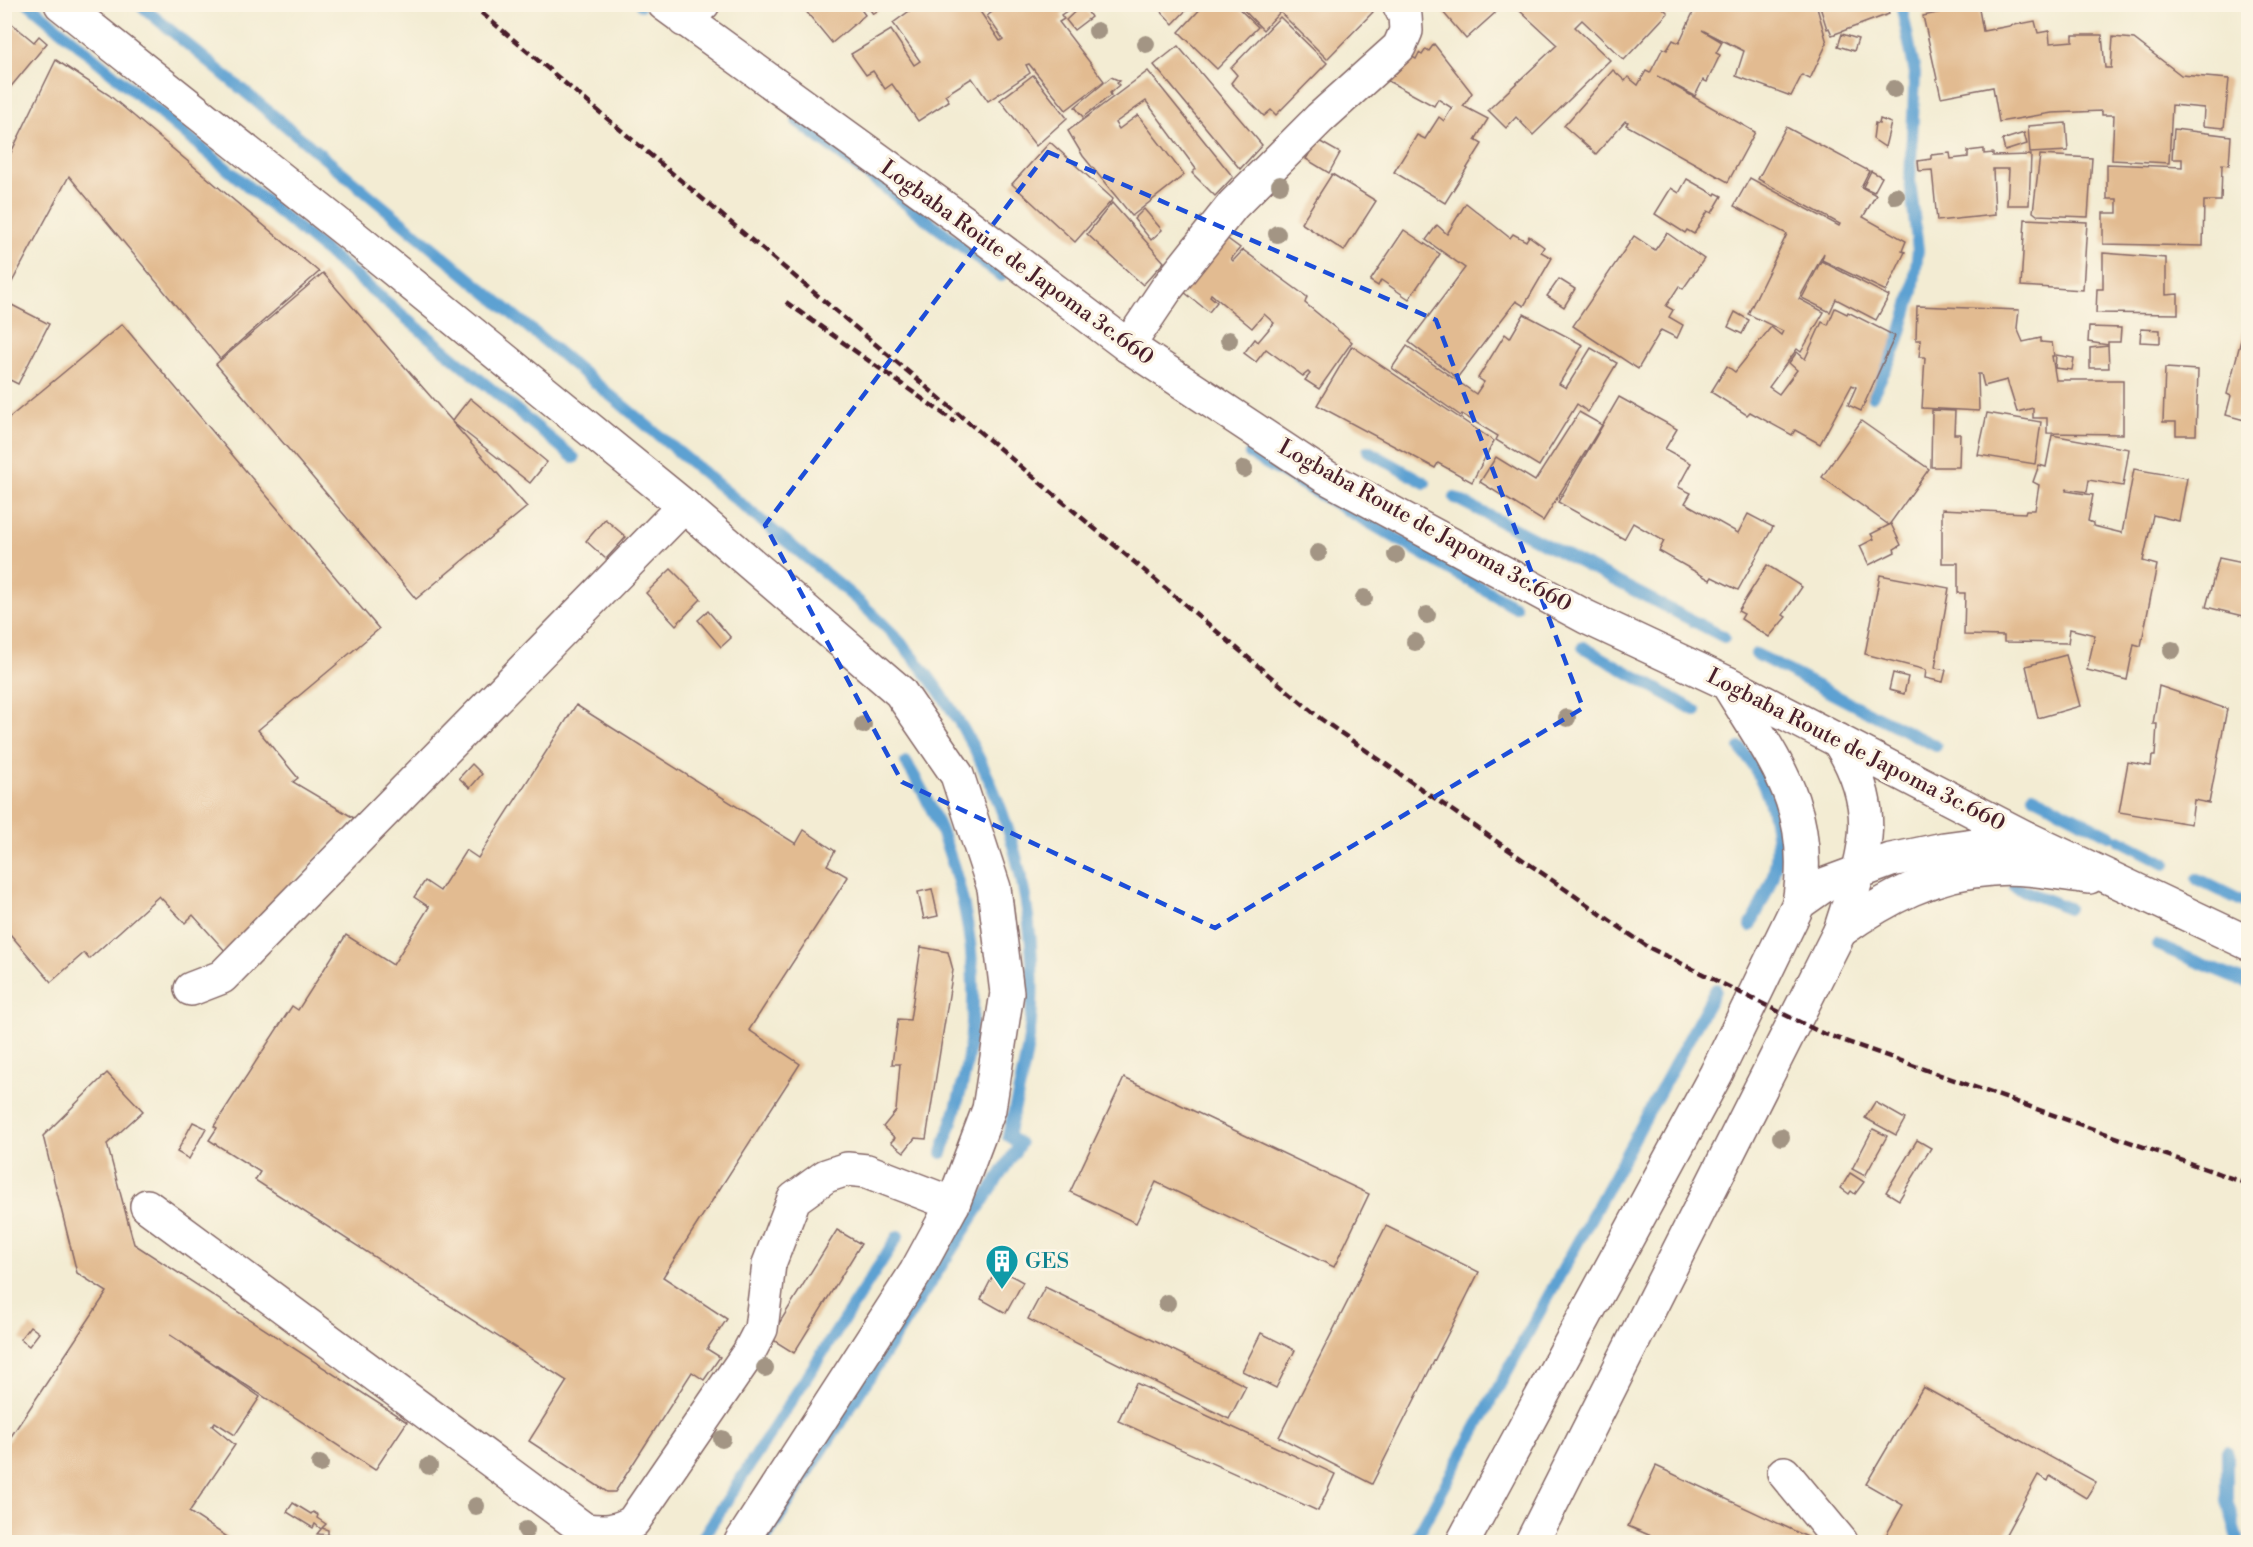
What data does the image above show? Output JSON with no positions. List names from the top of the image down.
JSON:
{
  "streets": {
    "street": ["Logbaba Route de Japoma 3c.660"]
  },
  "places": {
    "building": ["GES"]
  }
}
